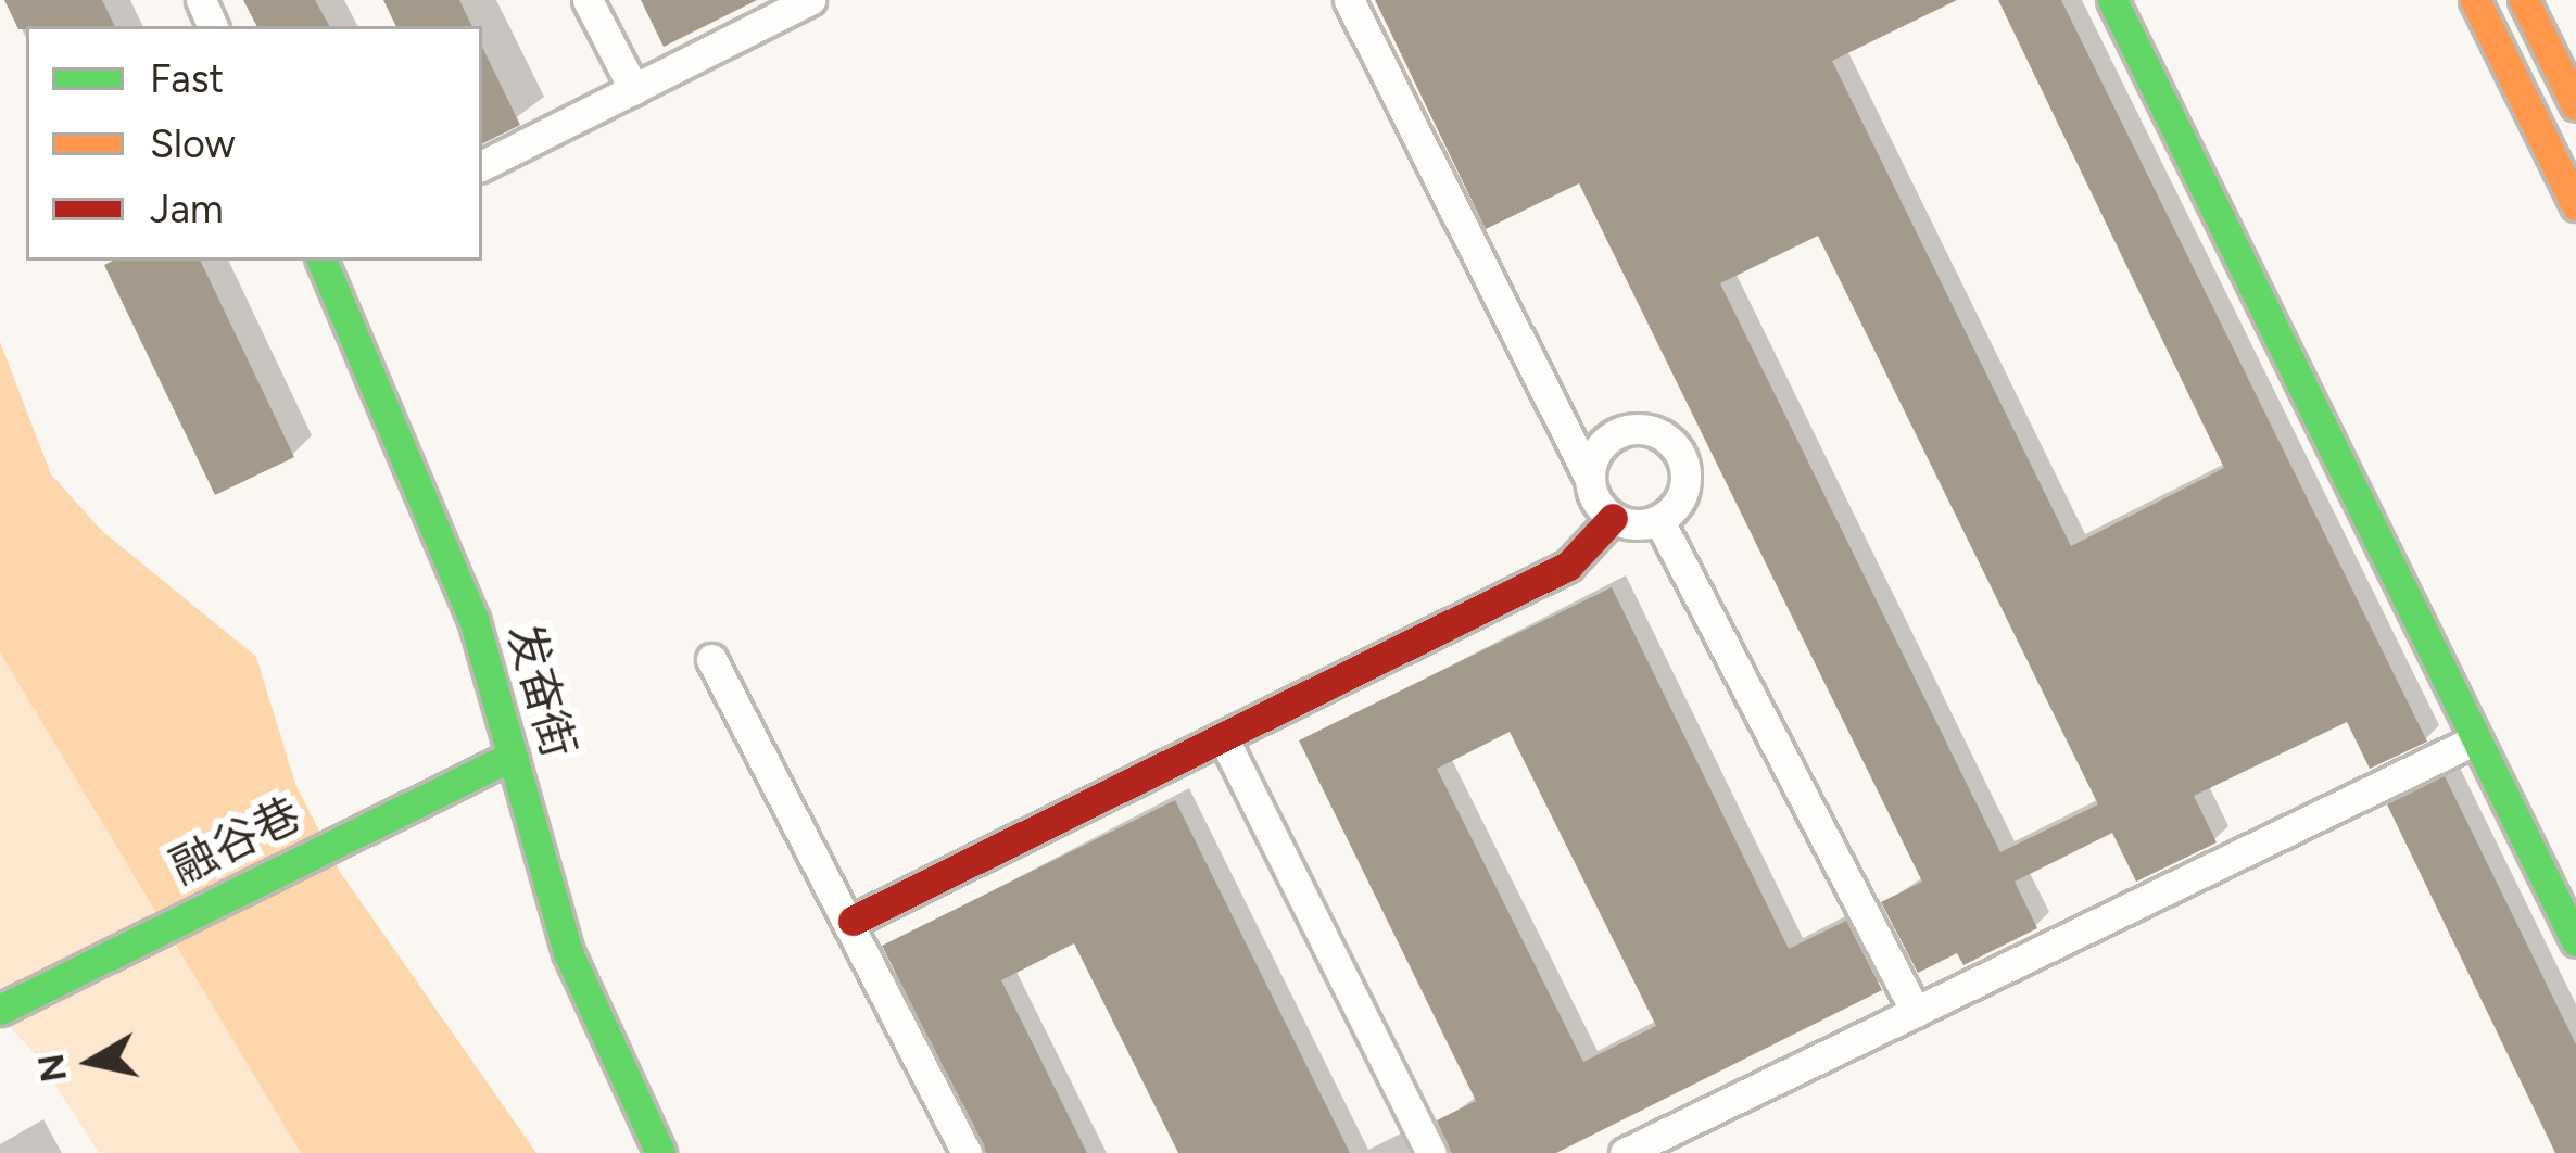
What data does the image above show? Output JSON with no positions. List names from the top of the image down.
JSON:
{
  "streets": {
    "street": ["发奋街", "融谷巷"]
  },
  "crossings": [
    ["发奋街", "融谷巷"]
  ],
  "legend": ["Fast", "Slow", "Jam"],
  "north": "left"
}
